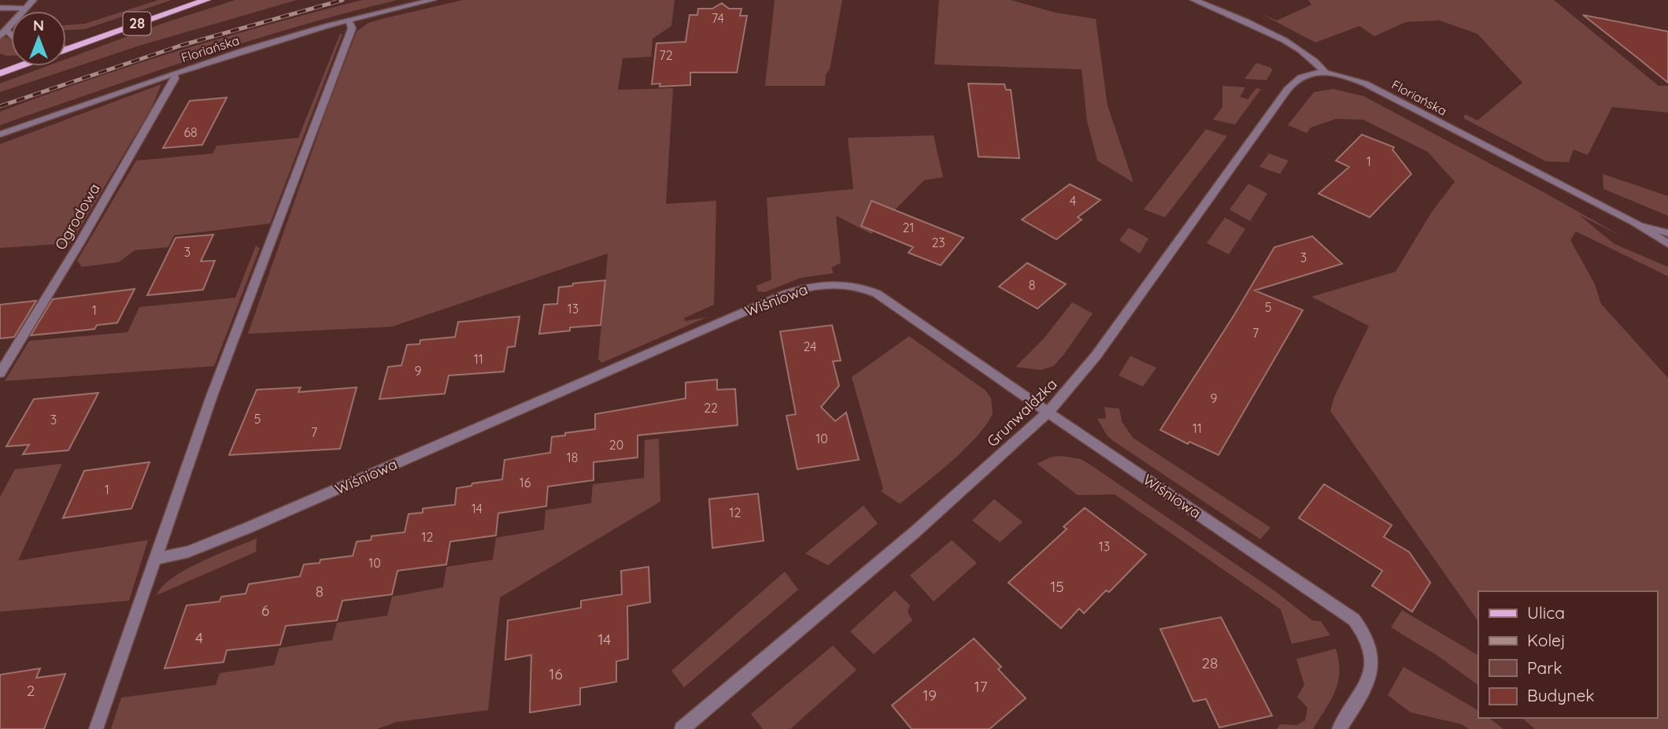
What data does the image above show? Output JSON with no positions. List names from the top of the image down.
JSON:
{
  "streets": {
    "main road": ["28"],
    "street": [
      "Floriańska",
      "Ogrodowa",
      "Wiśniowa",
      "Grunwaldzka"
    ]
  },
  "crossings": [
    ["Floriańska", "Ogrodowa"],
    ["Floriańska", "Grunwaldzka"],
    ["Wiśniowa", "Grunwaldzka"]
  ],
  "house_numbers": [
    "74",
    "72",
    "68",
    "1",
    "4",
    "21",
    "23",
    "3",
    "3",
    "8",
    "5",
    "13",
    "1",
    "7",
    "24",
    "11",
    "9",
    "9",
    "22",
    "5",
    "3",
    "11",
    "7",
    "10",
    "20",
    "18",
    "16",
    "1",
    "14",
    "12",
    "12",
    "13",
    "10",
    "15",
    "8",
    "6",
    "4",
    "14",
    "28",
    "16",
    "17",
    "2",
    "19"
  ],
  "legend": [
    "Ulica",
    "Kolej",
    "Park",
    "Budynek"
  ],
  "north": "top"
}
